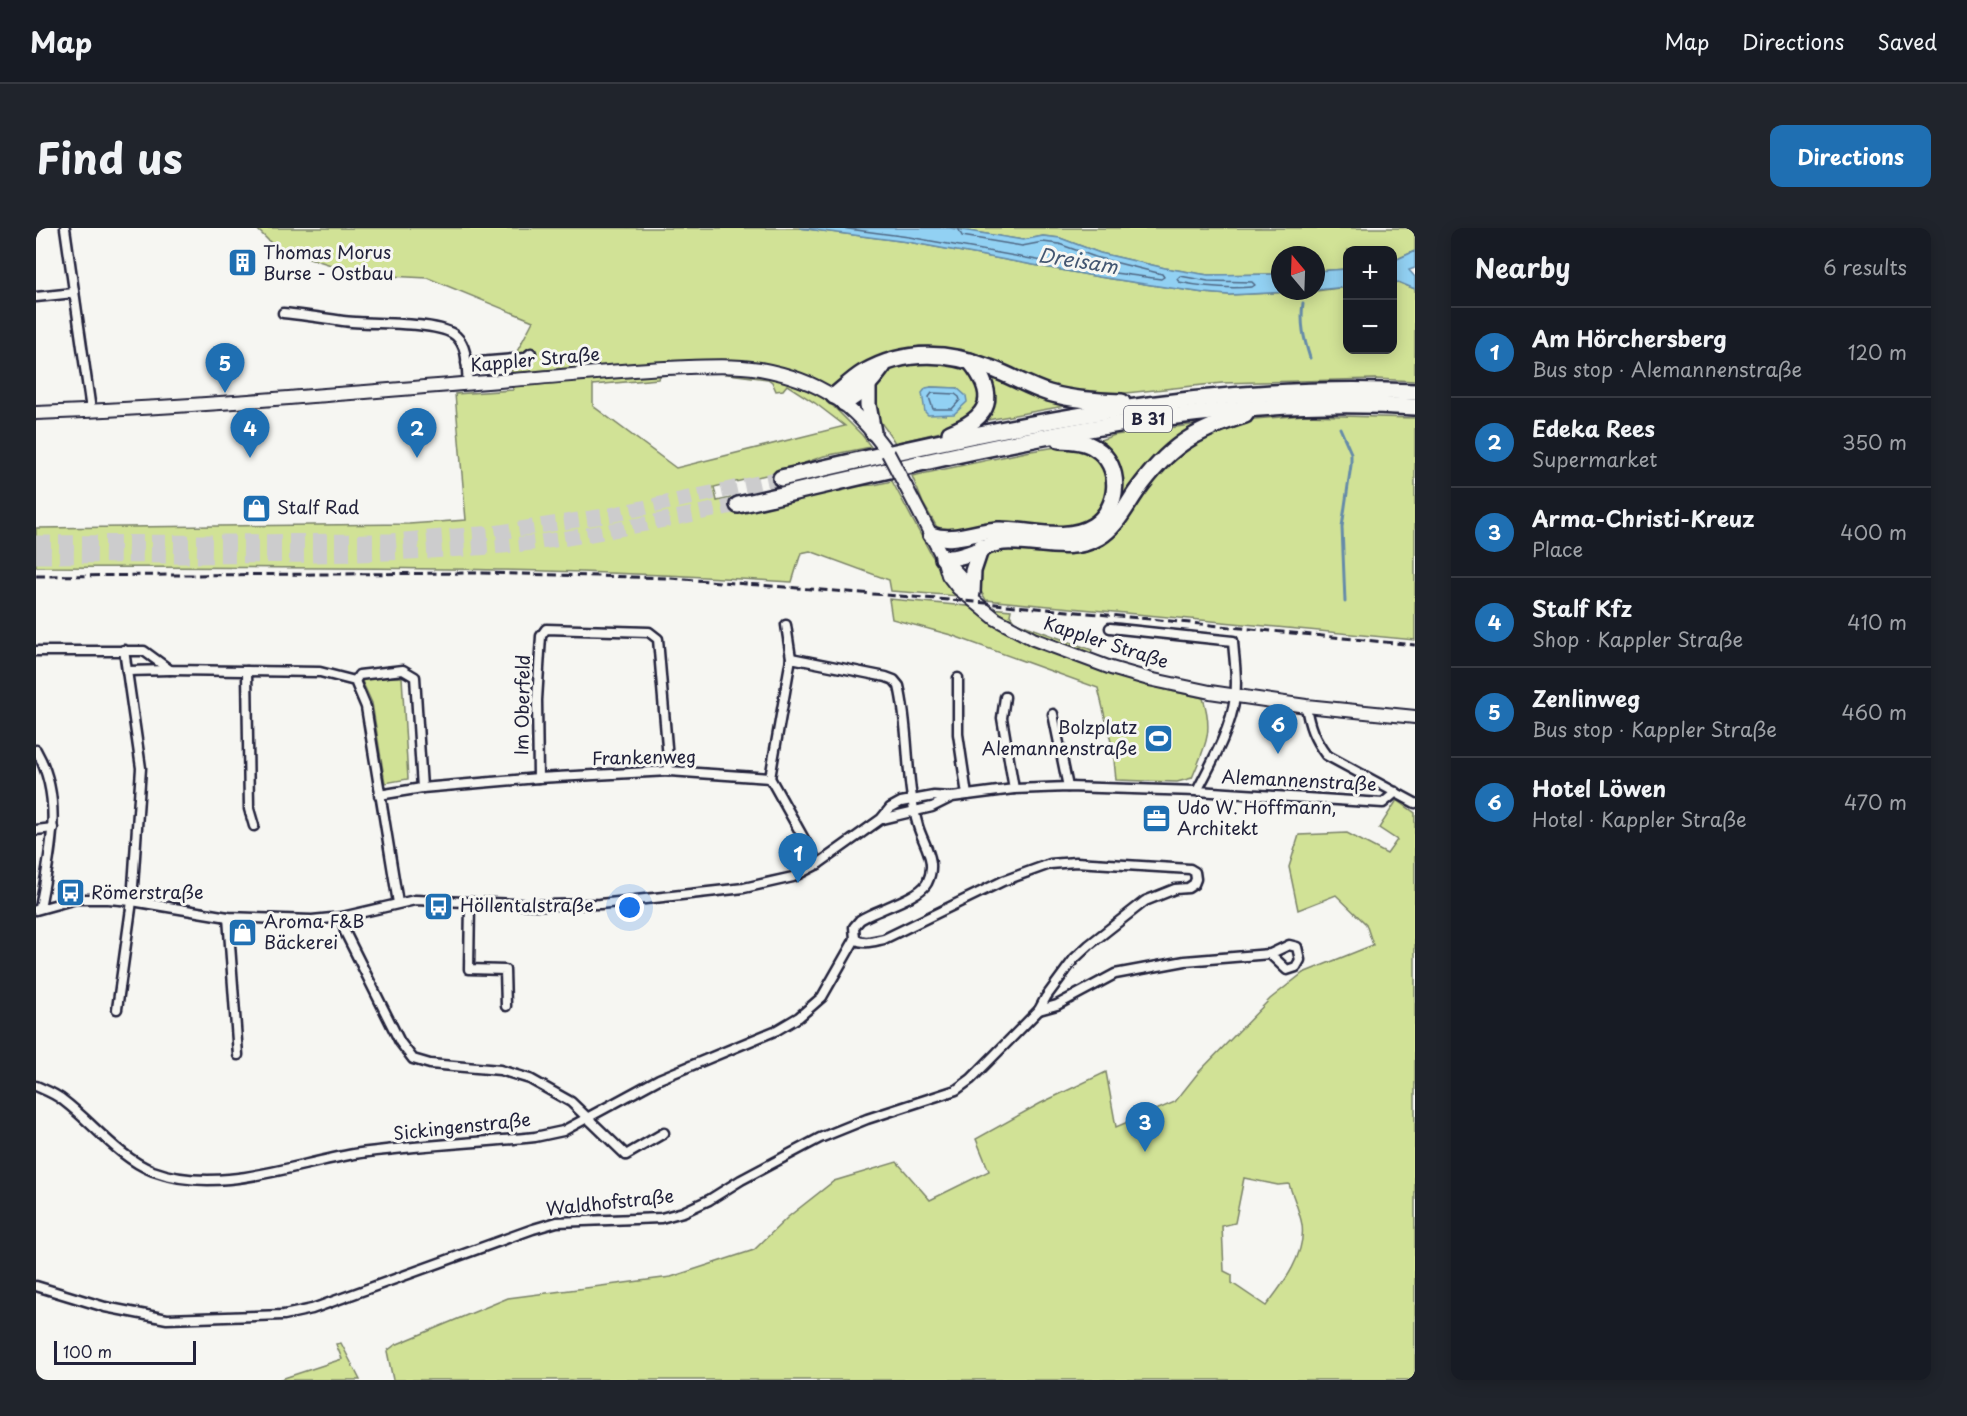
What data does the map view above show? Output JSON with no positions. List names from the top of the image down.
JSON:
{
  "streets": {
    "highway": ["B 31"],
    "street": [
      "Kappler Straße",
      "Im Oberfeld",
      "Frankenweg",
      "Alemannenstraße",
      "Sickingenstraße",
      "Waldhofstraße"
    ]
  },
  "crossings": [
    ["Kappler Straße", "Alemannenstraße"],
    ["Im Oberfeld", "Frankenweg"],
    ["Alemannenstraße", "Sickingenstraße"]
  ],
  "water": ["Dreisam"],
  "places": {
    "building": ["Thomas Morus Burse - Ostbau"],
    "shop": ["Stalf Rad", "Aroma F&B Bäckerei"],
    "sports": ["Bolzplatz Alemannenstraße"],
    "office": ["Udo W. Hoffmann, Architekt"],
    "bus stop": ["Römerstraße", "Höllentalstraße"]
  },
  "scale_bar": "100 m",
  "north": "top",
  "page": {
    "header": "Map",
    "nav": ["Map", "Directions", "Saved"],
    "title": "Find us",
    "buttons": "Directions",
    "heading": ["Nearby", "6 results"],
    "map_buttons": ["+", "−"],
    "list": [
      {
        "mark": "1",
        "name": "Am Hörchersberg",
        "note": "Bus stop · Alemannenstraße",
        "value": "120 m"
      },
      {
        "mark": "2",
        "name": "Edeka Rees",
        "note": "Supermarket",
        "value": "350 m"
      },
      {
        "mark": "3",
        "name": "Arma-Christi-Kreuz",
        "note": "Place",
        "value": "400 m"
      },
      {
        "mark": "4",
        "name": "Stalf Kfz",
        "note": "Shop · Kappler Straße",
        "value": "410 m"
      },
      {
        "mark": "5",
        "name": "Zenlinweg",
        "note": "Bus stop · Kappler Straße",
        "value": "460 m"
      },
      {
        "mark": "6",
        "name": "Hotel Löwen",
        "note": "Hotel · Kappler Straße",
        "value": "470 m"
      }
    ],
    "pins": [
      "5",
      "2",
      "4",
      "6",
      "1",
      "3"
    ],
    "scale": "100 m"
  }
}
